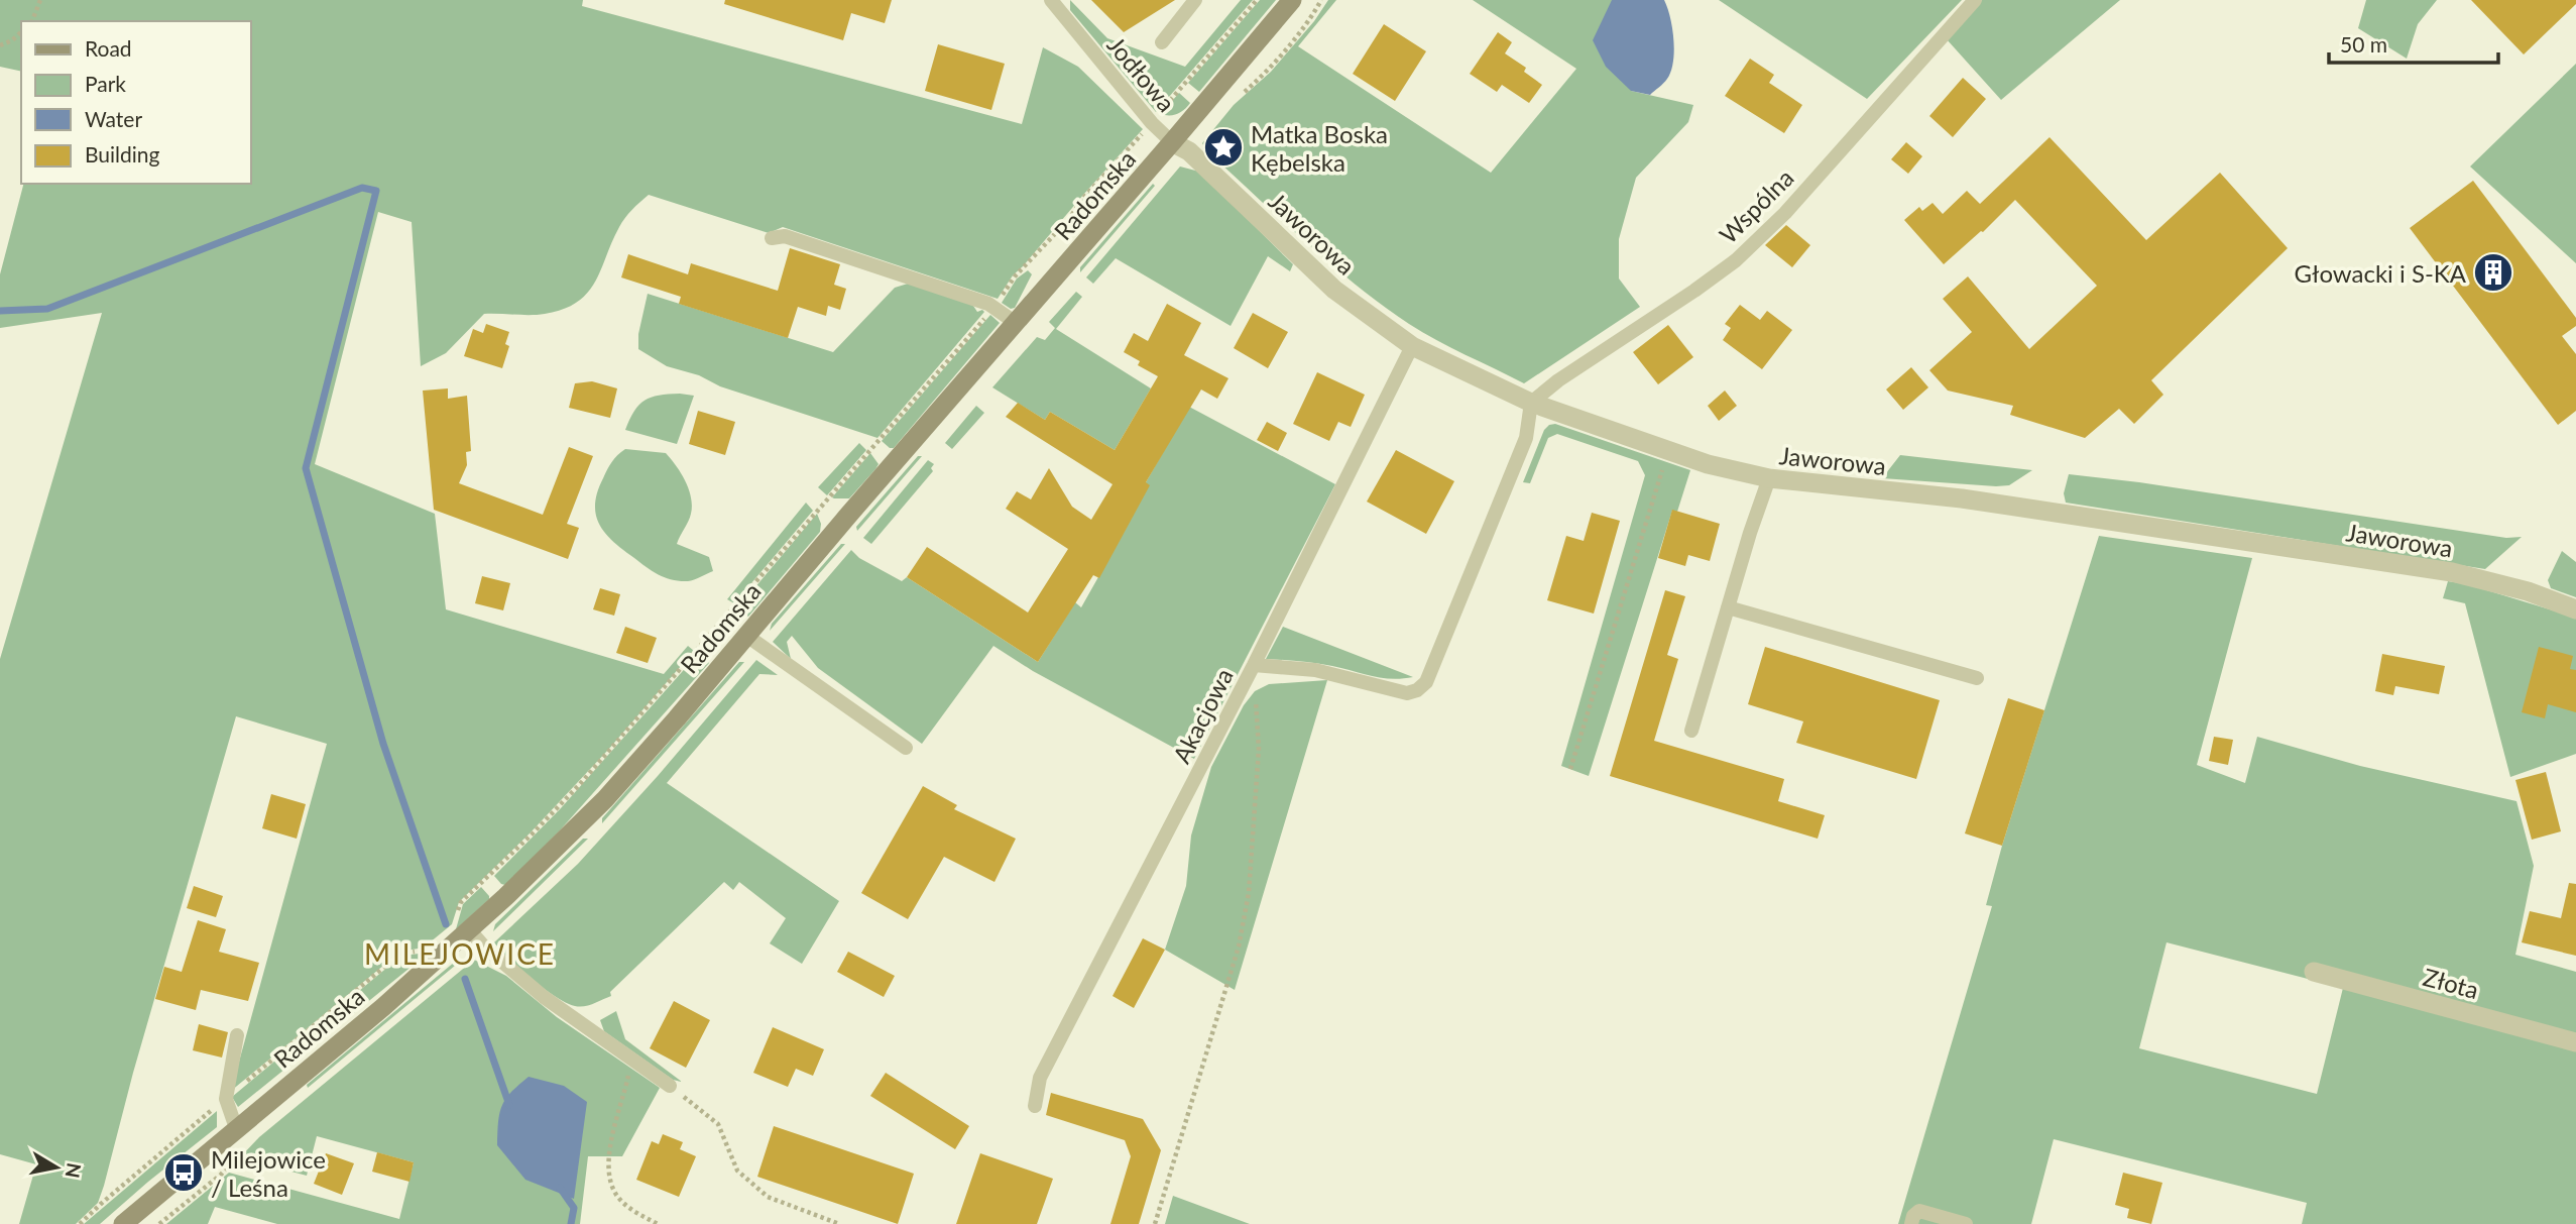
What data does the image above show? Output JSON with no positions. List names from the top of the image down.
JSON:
{
  "streets": {
    "main road": ["Radomska"],
    "street": ["Jaworowa", "Złota"],
    "lane": ["Jodłowa", "Wspólna", "Akacjowa"]
  },
  "crossings": [
    ["Jodłowa", "Radomska"],
    ["Jodłowa", "Jaworowa"],
    ["Radomska", "Jaworowa"],
    ["Wspólna", "Jaworowa"],
    ["Jaworowa", "Akacjowa"]
  ],
  "districts": ["MILEJOWICE"],
  "places": {
    "place": ["Matka Boska Kębelska"],
    "building": ["Głowacki i S-KA"],
    "bus stop": ["Milejowice / Leśna"]
  },
  "legend": [
    "Road",
    "Park",
    "Water",
    "Building"
  ],
  "scale_bar": "50 m",
  "north": "right"
}
